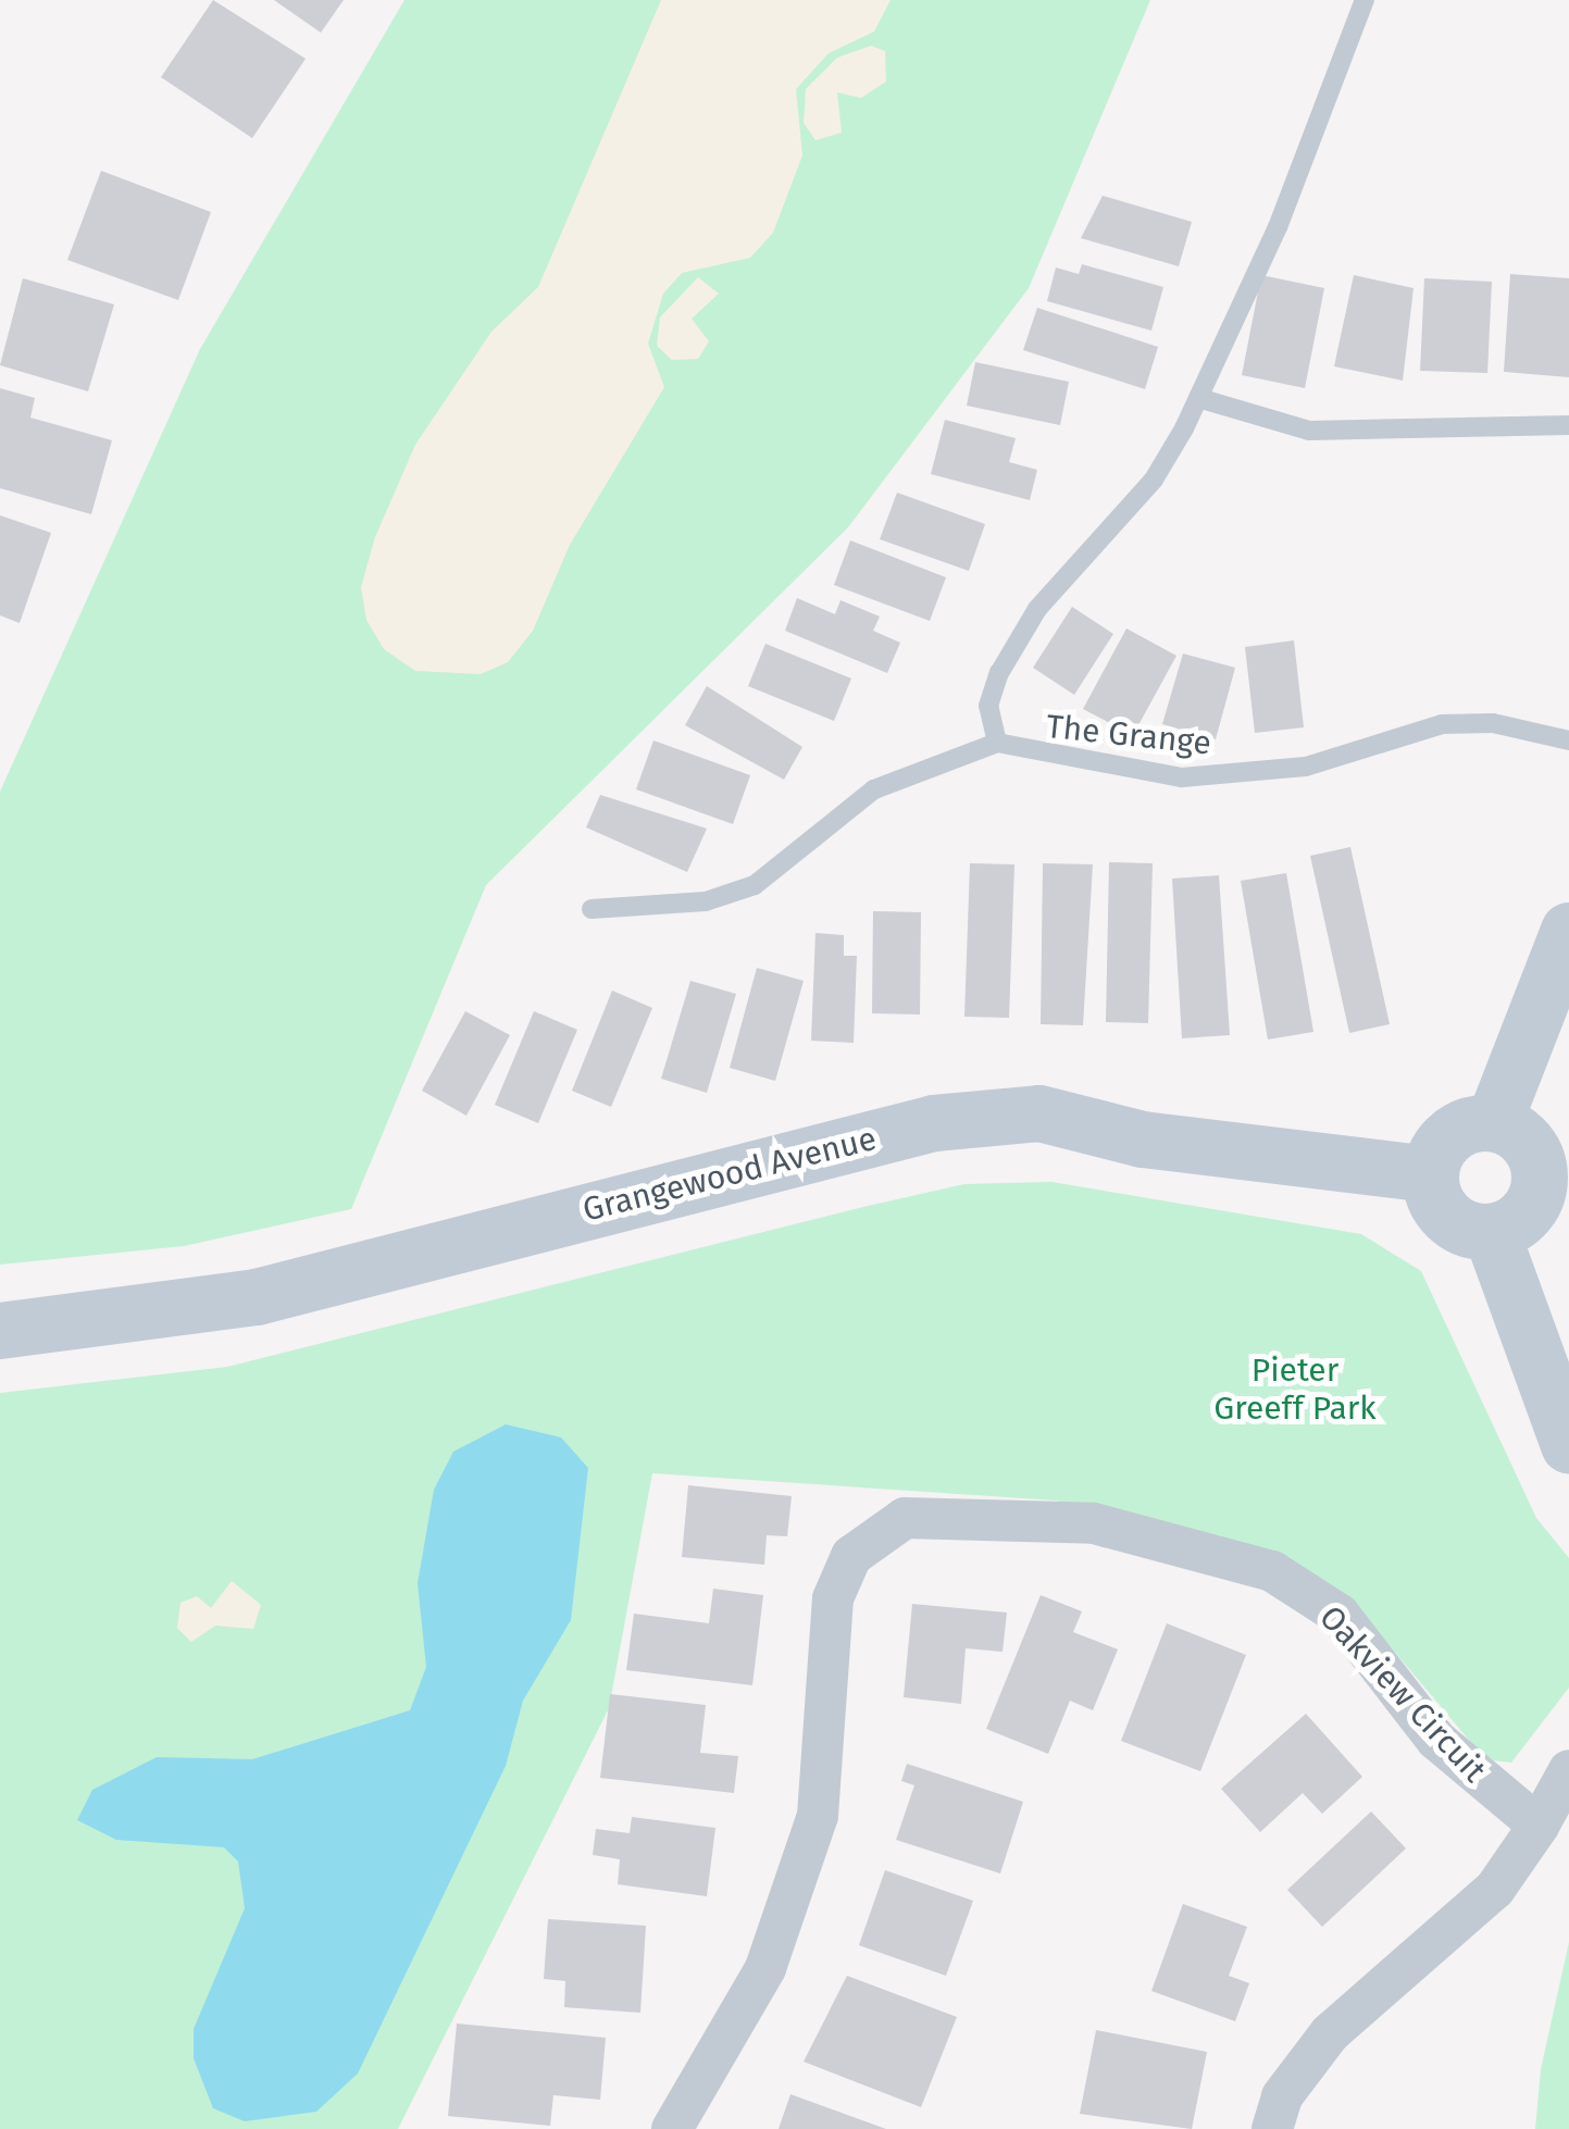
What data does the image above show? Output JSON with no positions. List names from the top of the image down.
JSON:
{
  "streets": {
    "street": ["Grangewood Avenue", "Oakview Circuit"],
    "lane": ["The Grange"]
  },
  "parks": ["Pieter Greeff Park"]
}
